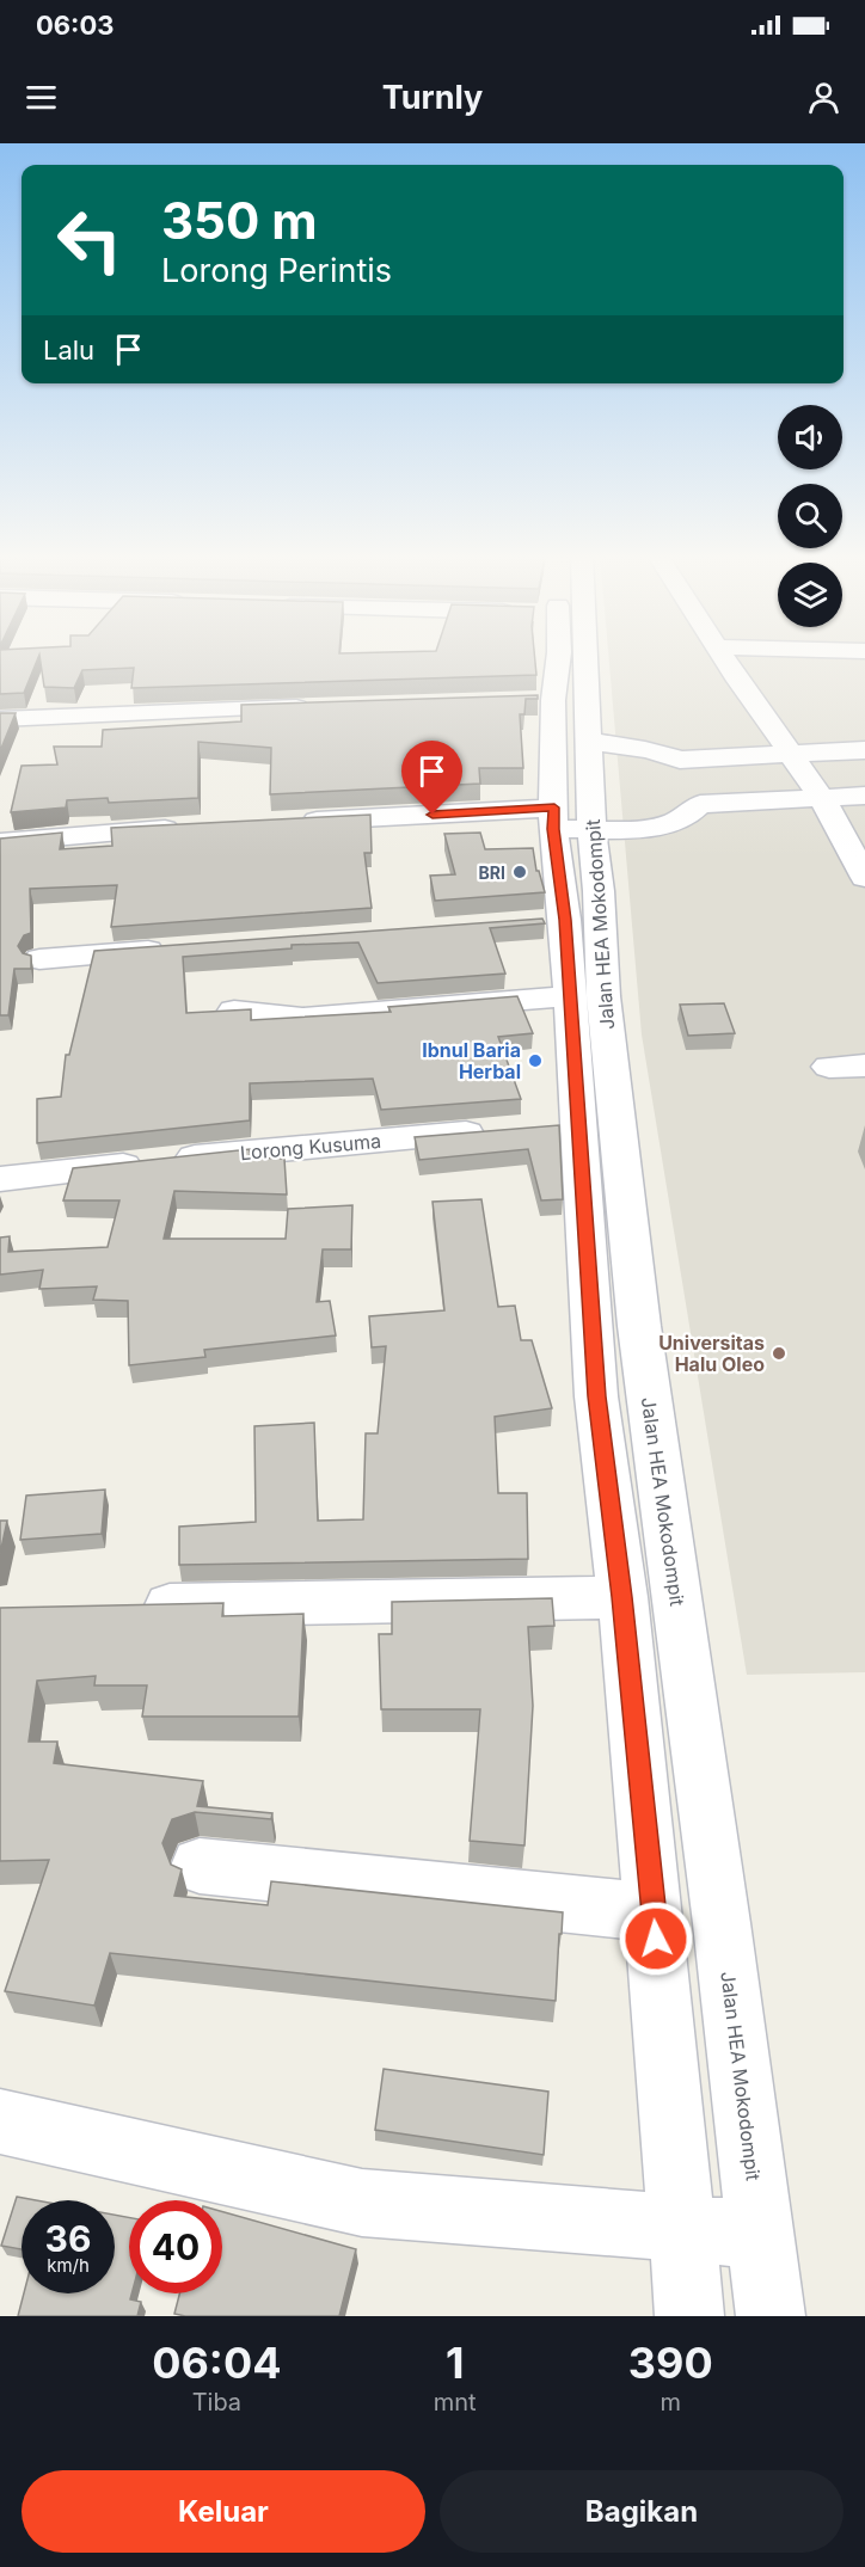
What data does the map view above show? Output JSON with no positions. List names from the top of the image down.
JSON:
{
  "streets": {
    "street": ["Jalan HEA Mokodompit", "Lorong Kusuma"]
  },
  "places": ["BRI", "Ibnul Baria Herbal", "Universitas Halu Oleo"],
  "page": {
    "status": "06:03",
    "header": "Turnly",
    "turn": ["350 m", "Lorong Perintis"],
    "then": "Lalu",
    "speed": "36 km/h",
    "limit": "40",
    "eta": [
      "06:04",
      "Tiba",
      "1",
      "mnt",
      "390",
      "m"
    ],
    "buttons": ["Keluar", "Bagikan"]
  }
}
